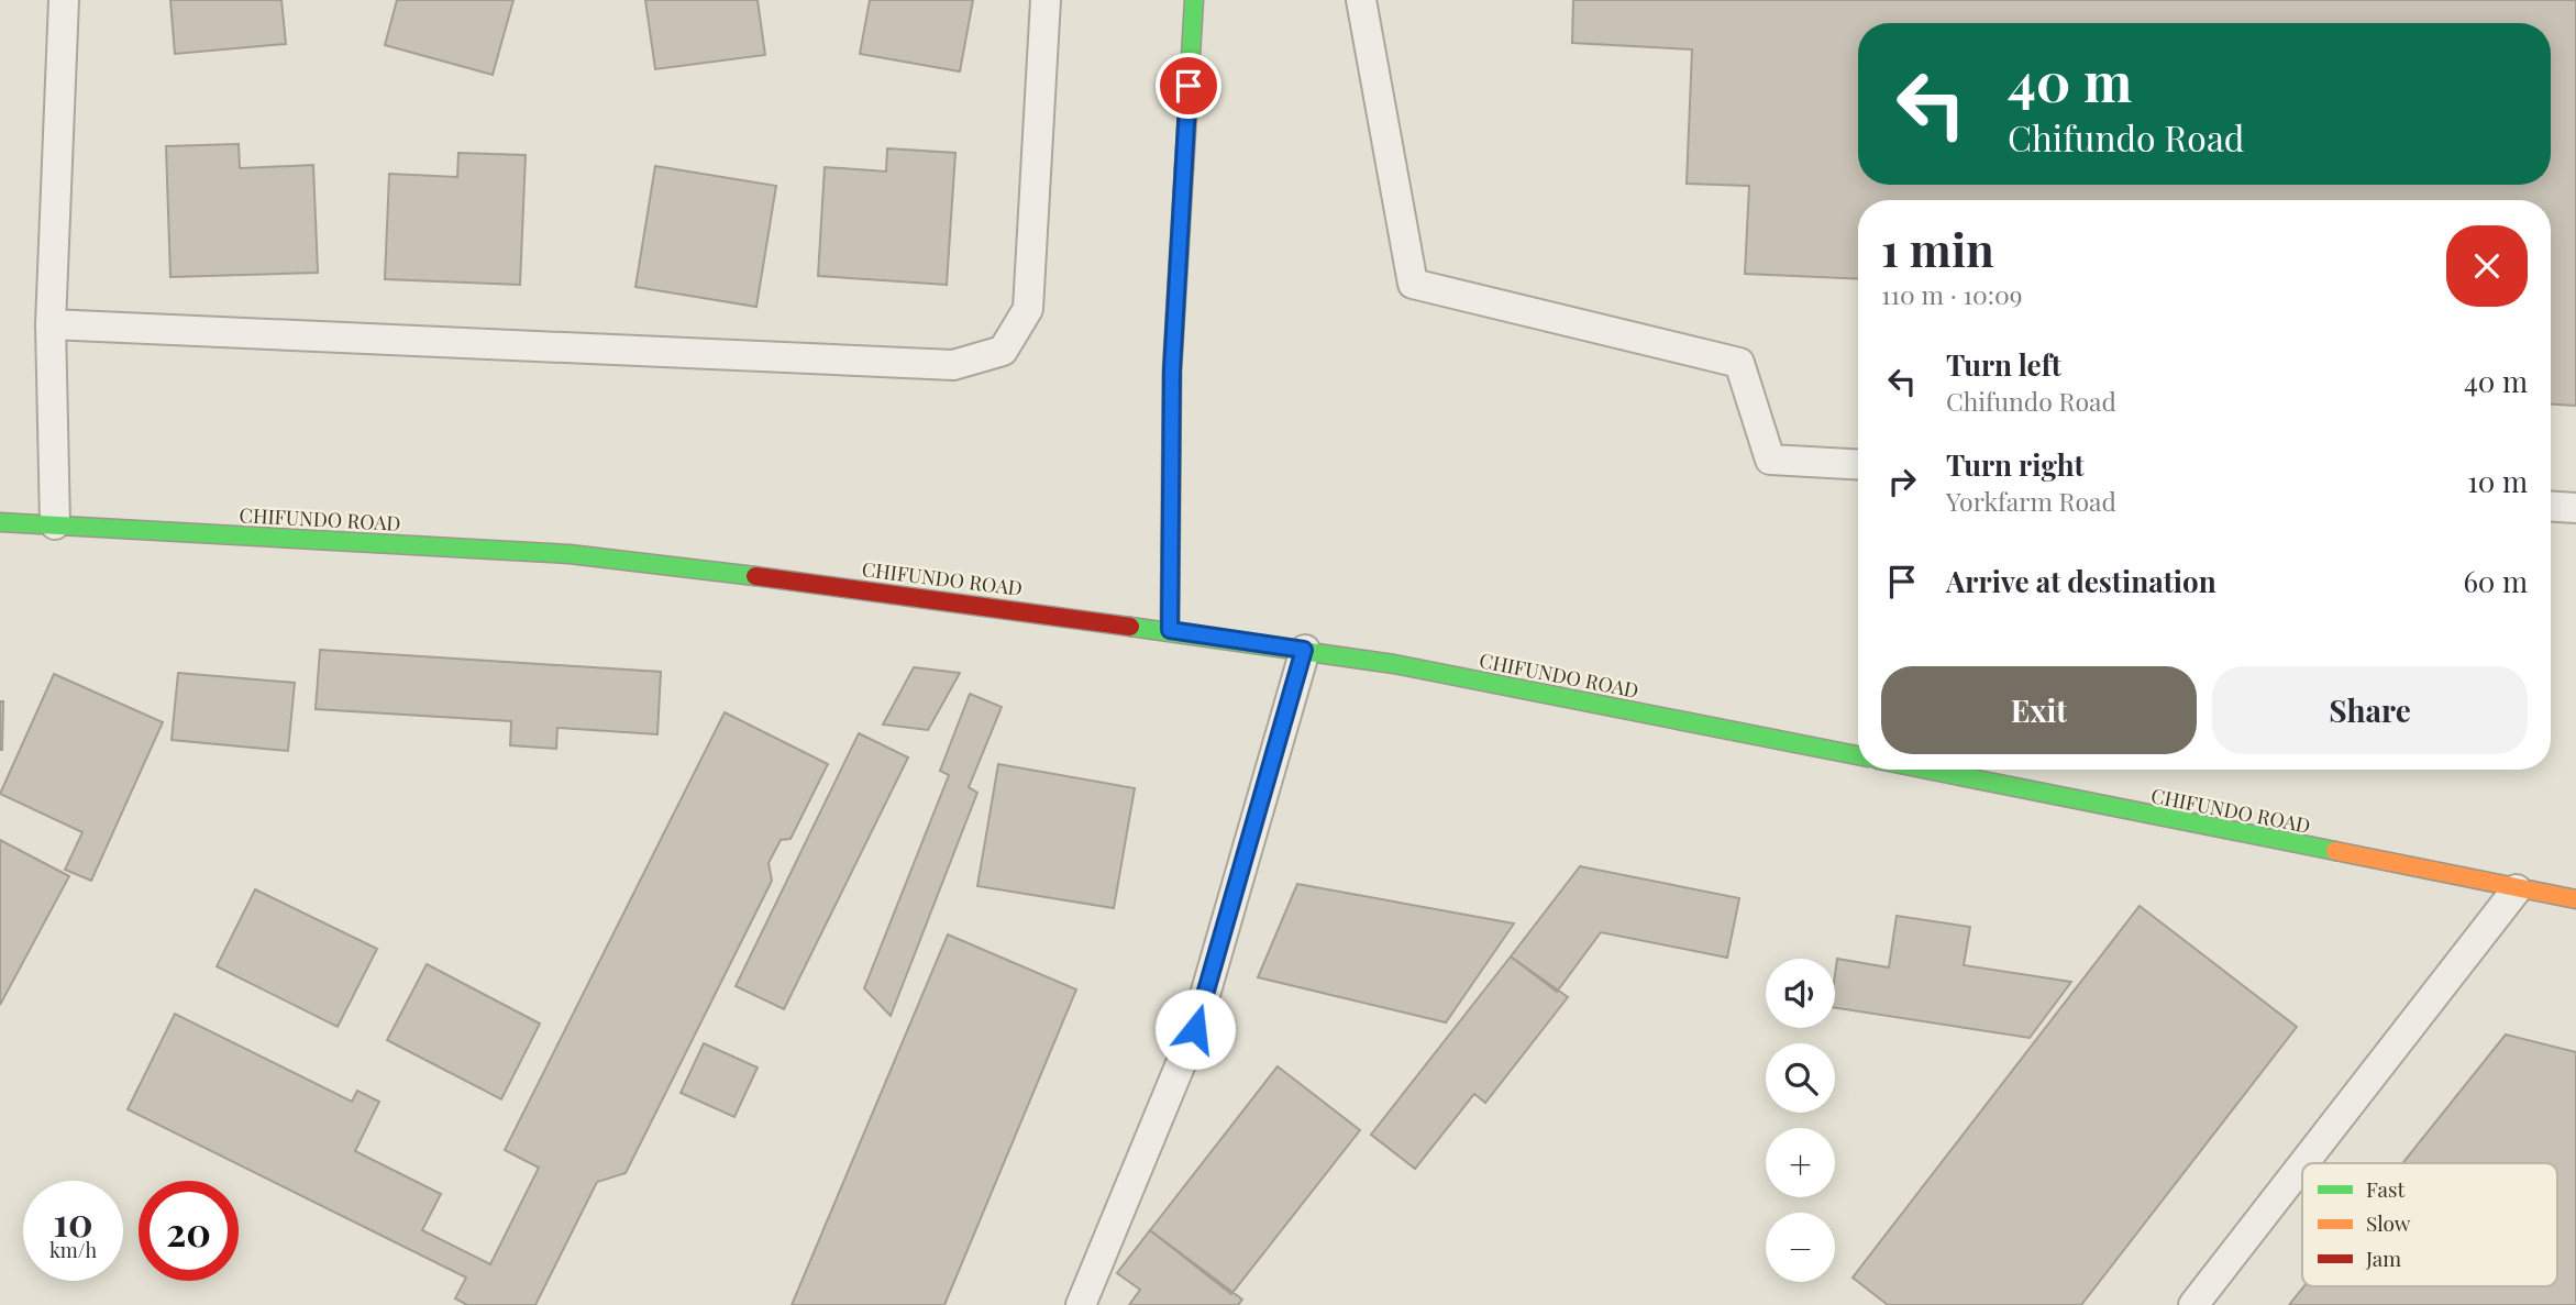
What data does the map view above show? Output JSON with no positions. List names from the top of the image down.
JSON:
{
  "streets": {
    "street": ["CHIFUNDO ROAD"]
  },
  "legend": ["Fast", "Slow", "Jam"],
  "page": {
    "turn": ["40 m", "Chifundo Road"],
    "heading": ["1 min", "110 m · 10:09"],
    "list": [
      {
        "name": "Turn left",
        "note": "Chifundo Road",
        "value": "40 m"
      },
      {
        "name": "Turn right",
        "note": "Yorkfarm Road",
        "value": "10 m"
      },
      {
        "name": "Arrive at destination",
        "value": "60 m"
      }
    ],
    "buttons": ["Exit", "Share"],
    "map_buttons": ["+", "−"],
    "speed": "10 km/h",
    "limit": "20"
  }
}
